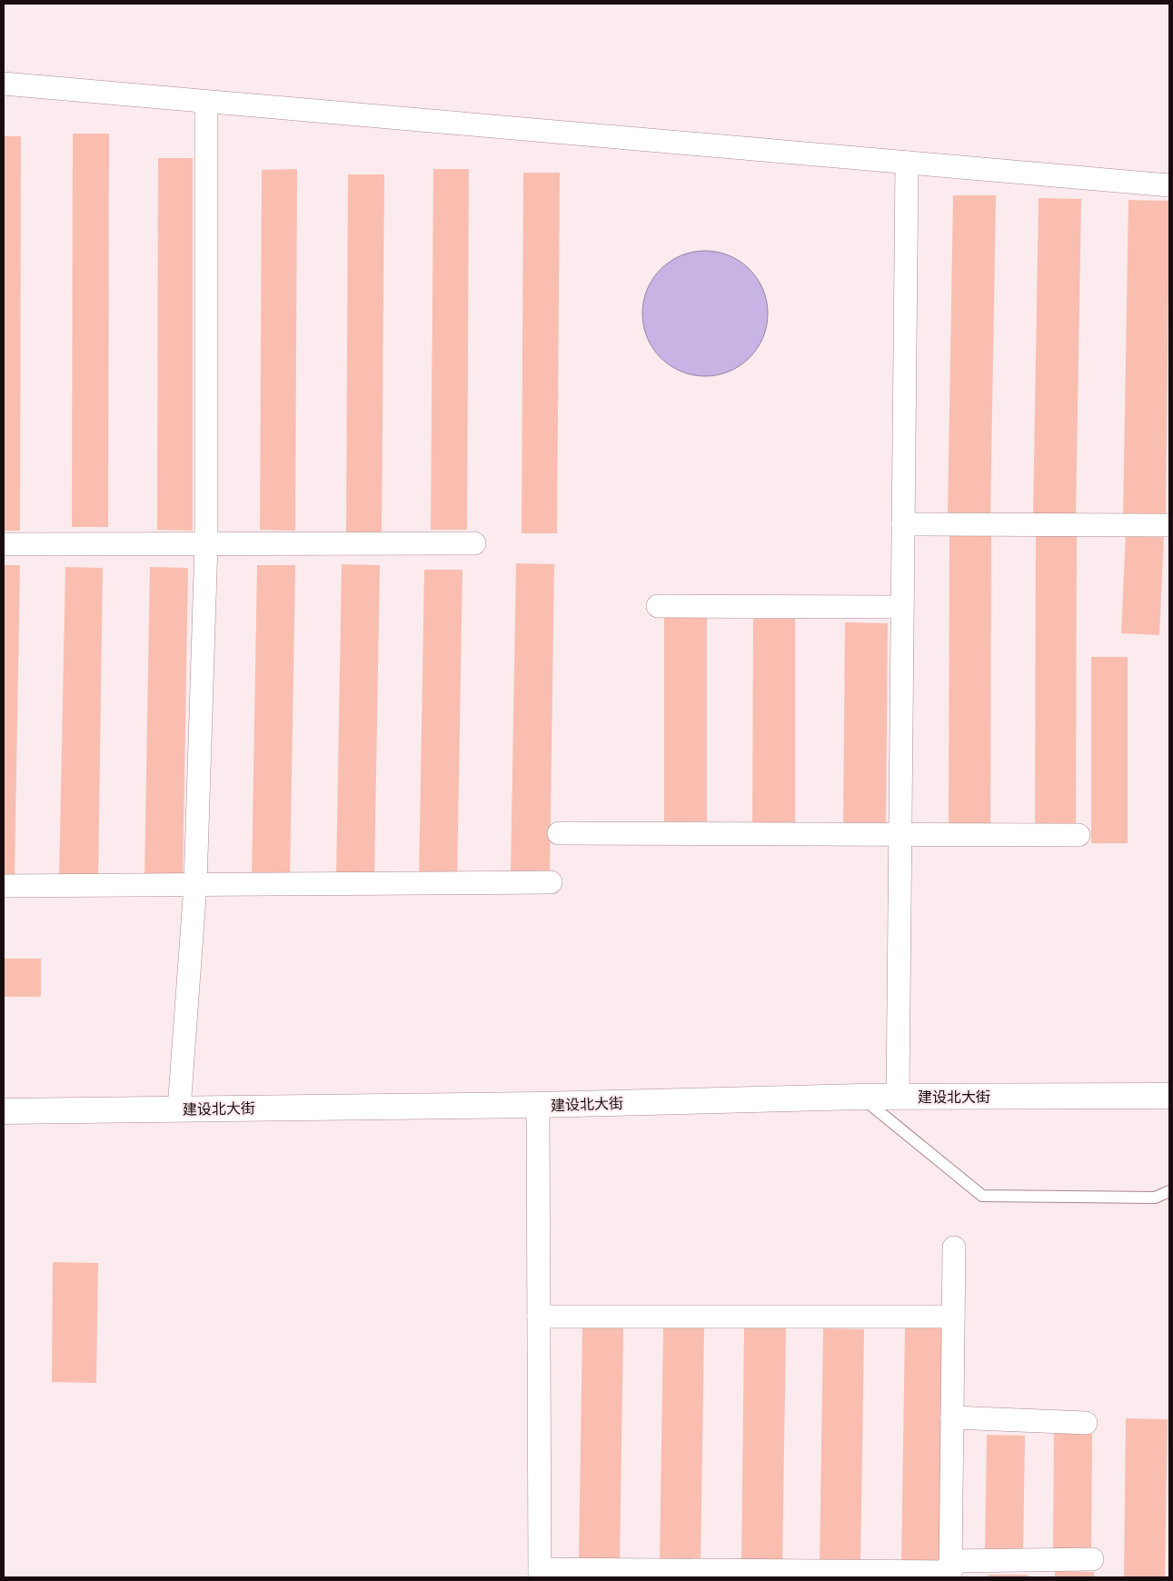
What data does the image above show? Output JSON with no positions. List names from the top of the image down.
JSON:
{
  "streets": {
    "main road": ["建设北大街"]
  }
}
